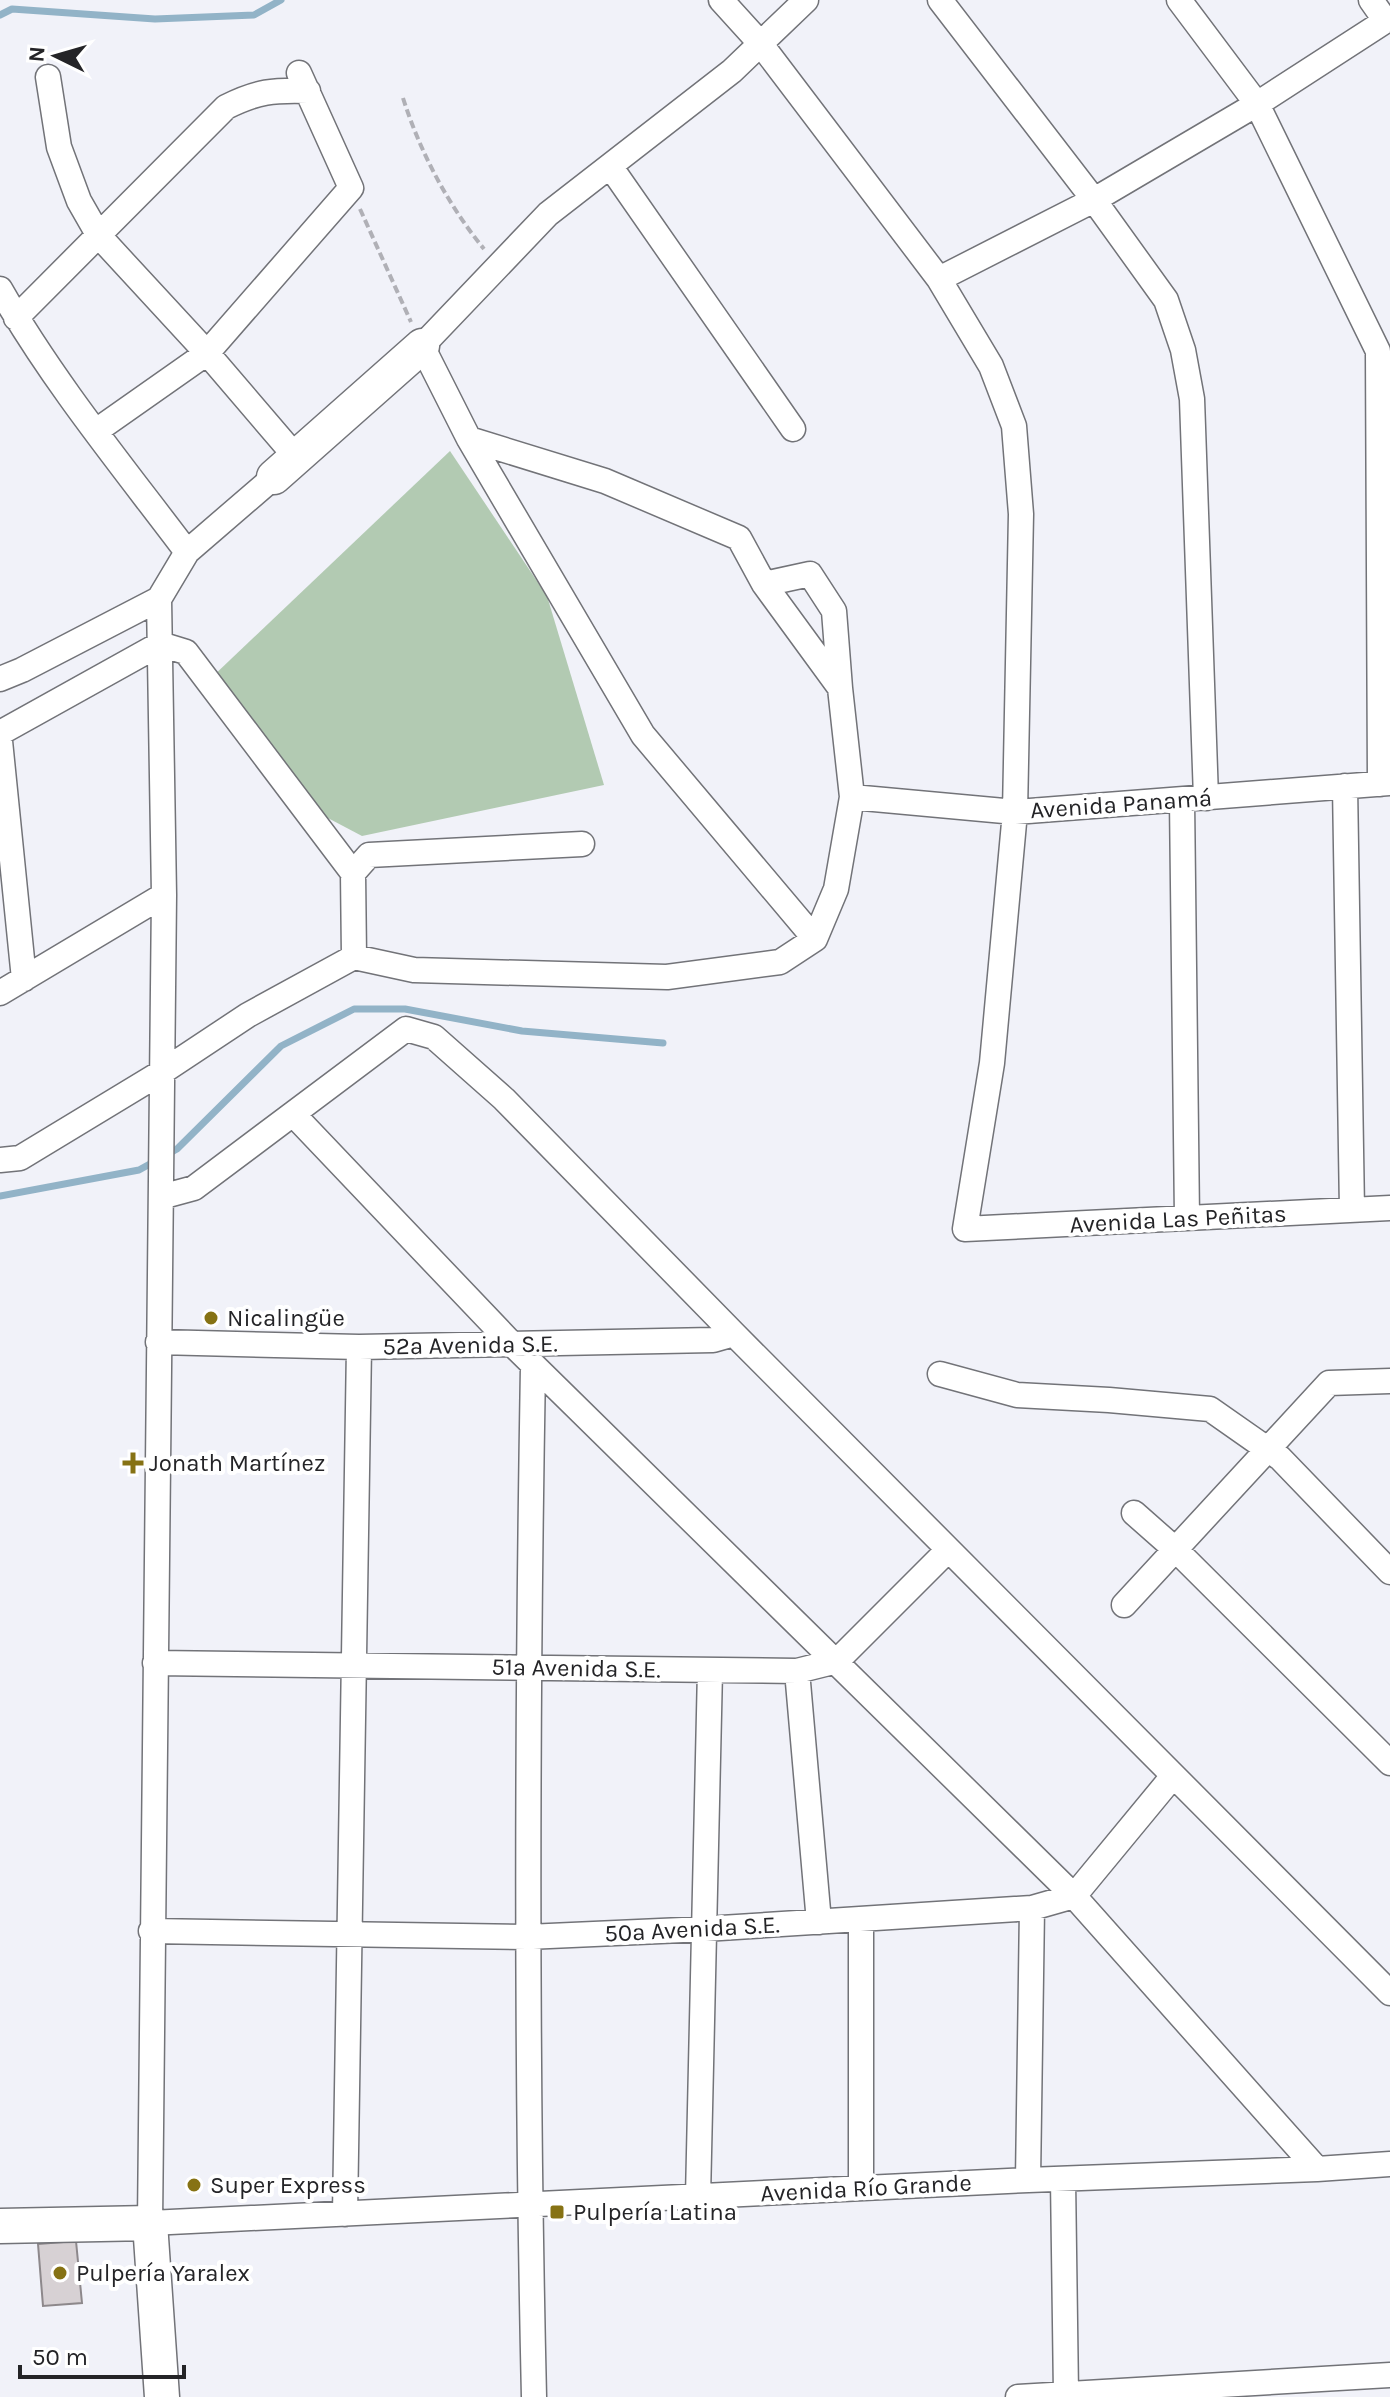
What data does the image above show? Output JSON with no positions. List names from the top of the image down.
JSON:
{
  "streets": {
    "street": [
      "Avenida Panamá",
      "Avenida Las Peñitas",
      "52a Avenida S.E.",
      "51a Avenida S.E.",
      "50a Avenida S.E.",
      "Avenida Río Grande"
    ]
  },
  "crossings": [
    ["Avenida Panamá", "Avenida Las Peñitas"]
  ],
  "places": {
    "other": ["Nicalingüe", "Super Express", "Pulpería Yaralex"],
    "health": ["Jonath Martínez"],
    "transit": ["Pulpería Latina"]
  },
  "scale_bar": "50 m",
  "north": "left"
}
